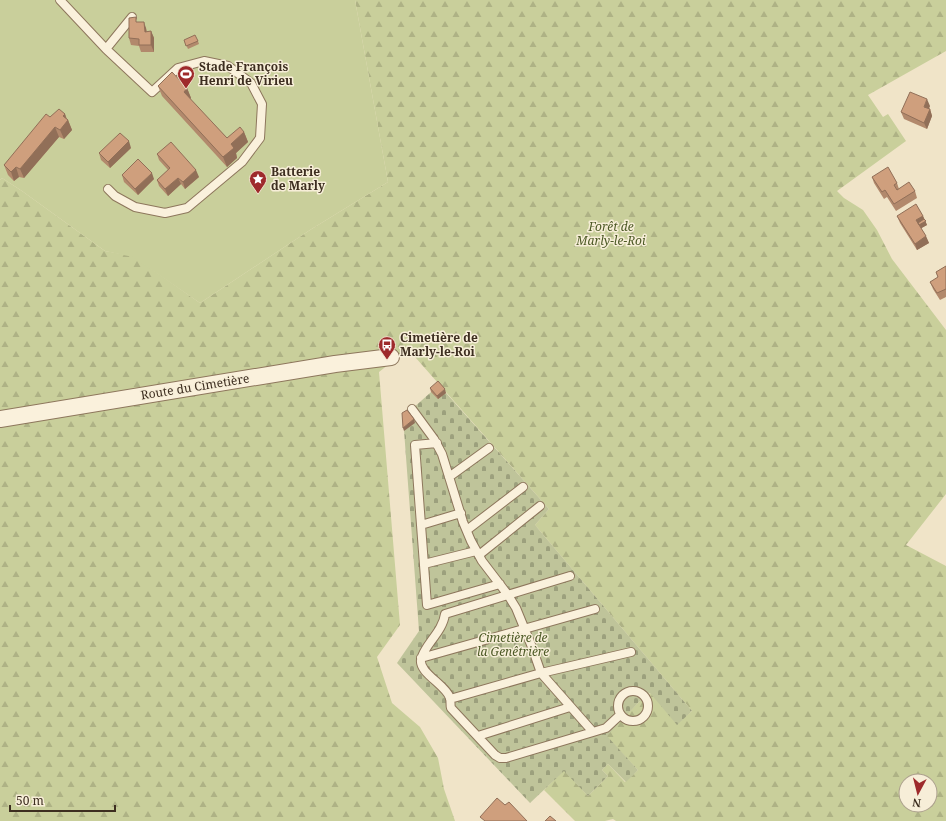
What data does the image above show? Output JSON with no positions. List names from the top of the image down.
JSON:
{
  "streets": {
    "street": ["Route du Cimetière"]
  },
  "parks": ["Forêt de Marly-le-Roi", "Cimetière de la Genêtrière"],
  "places": {
    "sports": ["Stade François Henri de Virieu"],
    "place": ["Batterie de Marly"],
    "bus stop": ["Cimetière de Marly-le-Roi"]
  },
  "scale_bar": "50 m",
  "north": "bottom"
}
